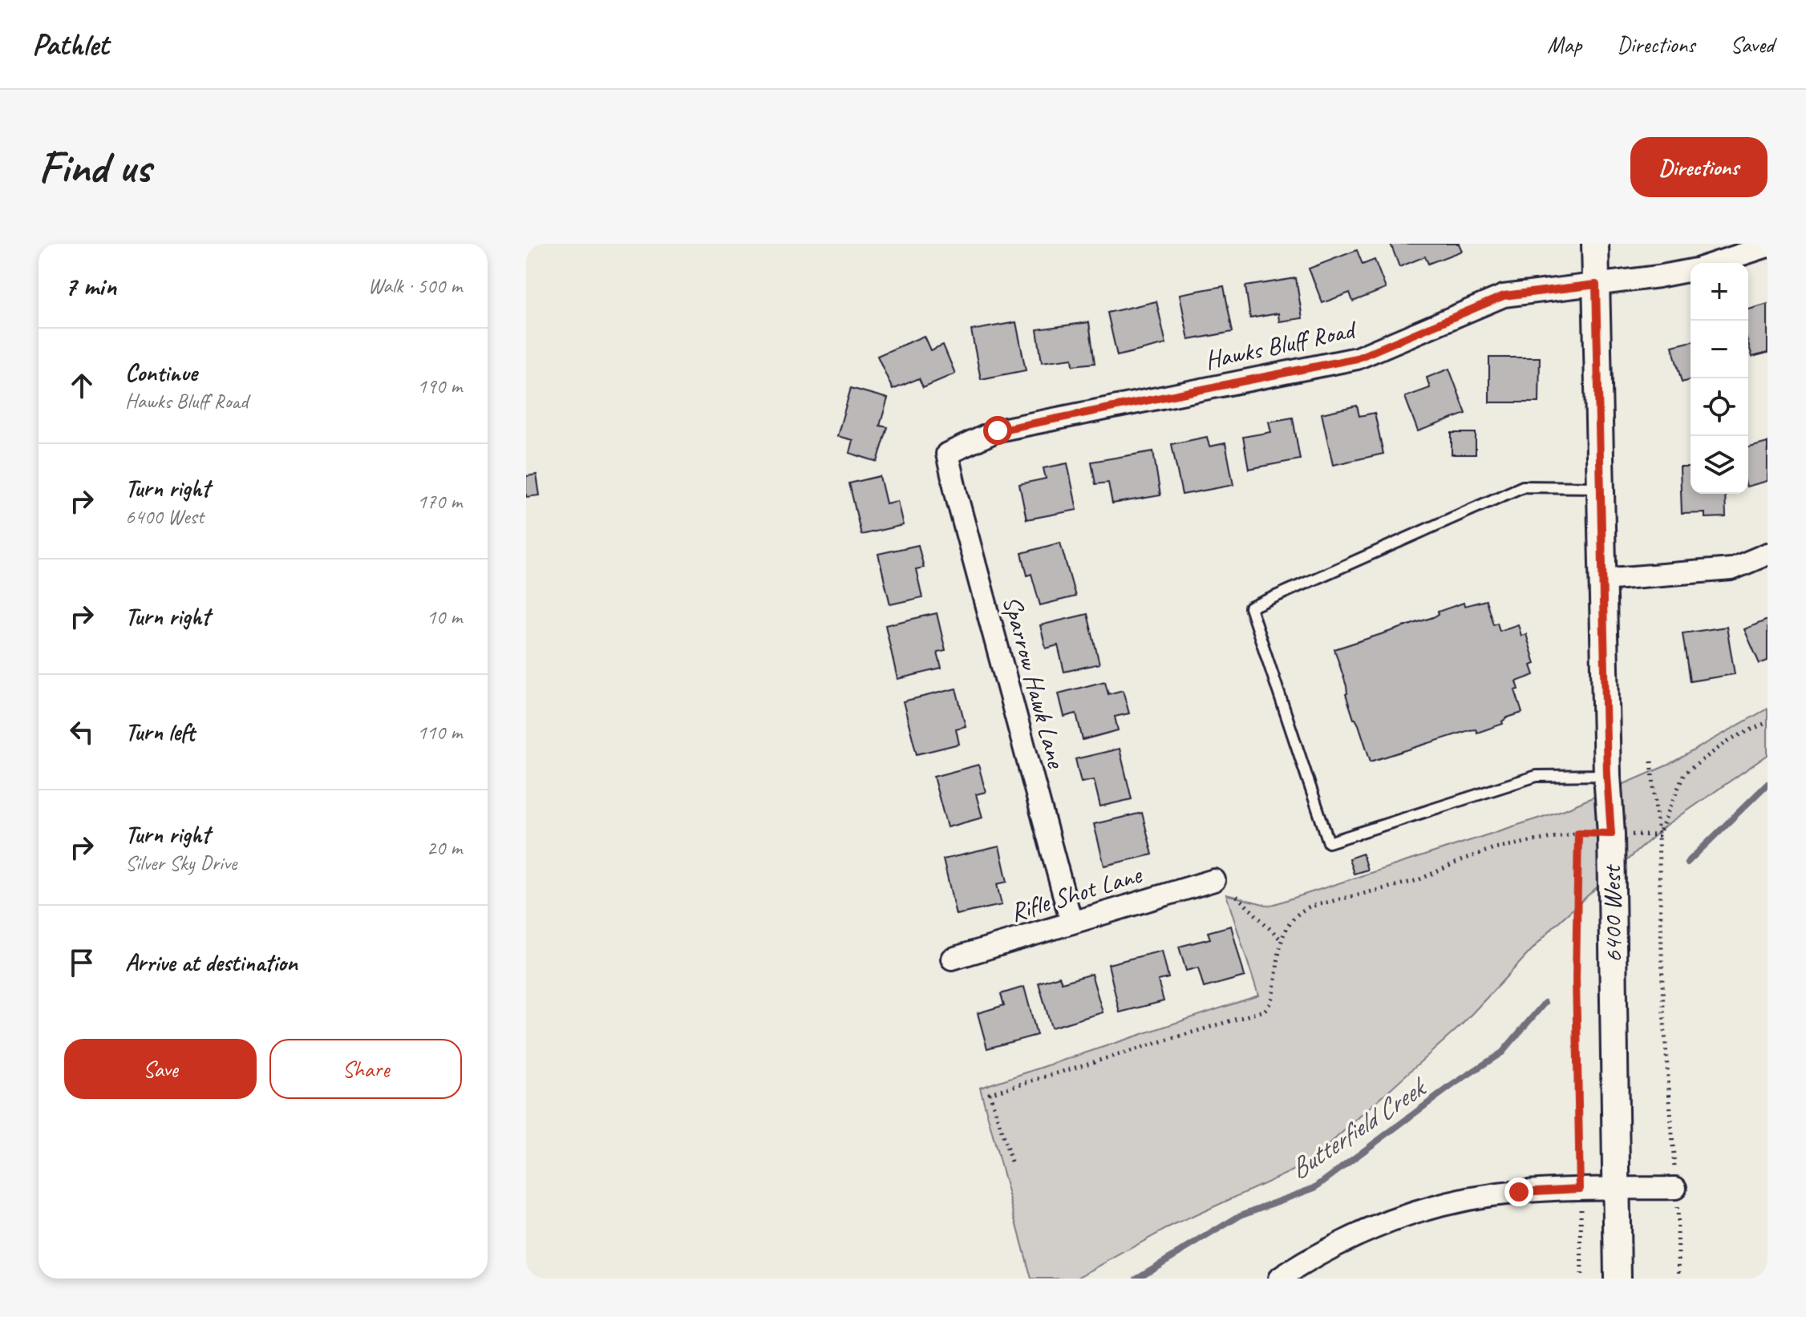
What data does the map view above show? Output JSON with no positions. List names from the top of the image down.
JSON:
{
  "streets": {
    "street": [
      "Hawks Bluff Road",
      "Sparrow Hawk Lane",
      "Rifle Shot Lane",
      "6400 West"
    ]
  },
  "crossings": [
    ["Hawks Bluff Road", "Sparrow Hawk Lane"],
    ["Hawks Bluff Road", "6400 West"],
    ["Sparrow Hawk Lane", "Rifle Shot Lane"]
  ],
  "water": ["Butterfield Creek"],
  "page": {
    "header": "Pathlet",
    "nav": ["Map", "Directions", "Saved"],
    "buttons": [
      "Directions",
      ["Save", "Share"]
    ],
    "title": "Find us",
    "heading": ["7 min", "Walk · 500 m"],
    "map_buttons": ["+", "−"],
    "list": [
      ["Continue", "Hawks Bluff Road", "190 m"],
      ["Turn right", "6400 West", "170 m"],
      ["Turn right", "10 m"],
      ["Turn left", "110 m"],
      ["Turn right", "Silver Sky Drive", "20 m"],
      "Arrive at destination"
    ]
  }
}
